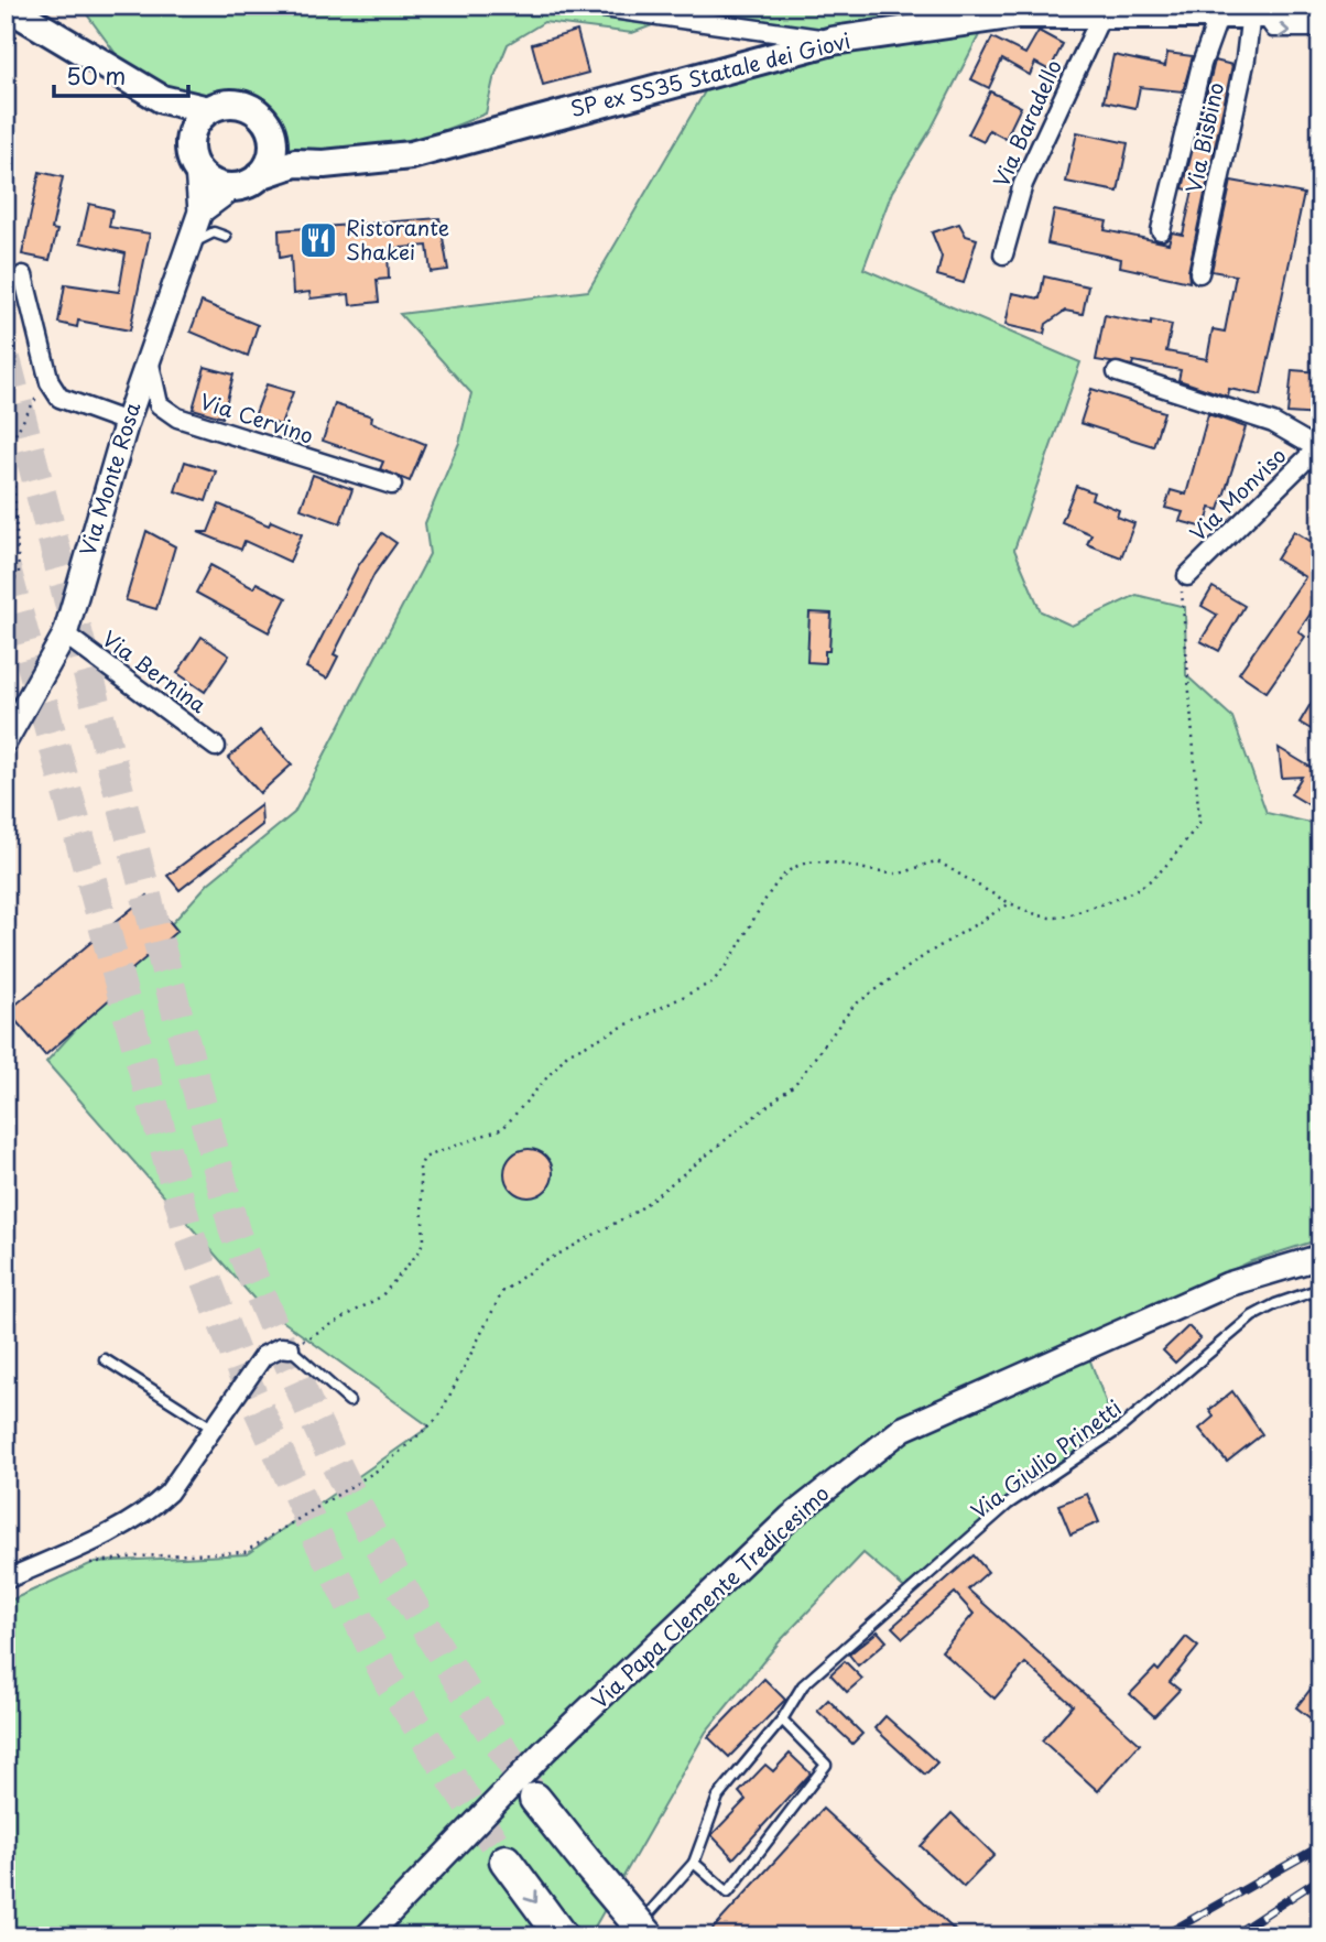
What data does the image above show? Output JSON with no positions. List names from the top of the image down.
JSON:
{
  "streets": {
    "main road": ["SP ex SS35 Statale dei Giovi"],
    "street": [
      "Via Baradello",
      "Via Bisbino",
      "Via Cervino",
      "Via Monte Rosa",
      "Via Monviso",
      "Via Bernina",
      "Via Papa Clemente Tredicesimo"
    ],
    "lane": ["Via Giulio Prinetti"]
  },
  "crossings": [
    ["SP ex SS35 Statale dei Giovi", "Via Baradello"],
    ["SP ex SS35 Statale dei Giovi", "Via Bisbino"],
    ["SP ex SS35 Statale dei Giovi", "Via Monte Rosa"],
    ["Via Cervino", "Via Monte Rosa"],
    ["Via Monte Rosa", "Via Bernina"]
  ],
  "places": {
    "restaurant": ["Ristorante Shakei"]
  },
  "scale_bar": "50 m"
}
